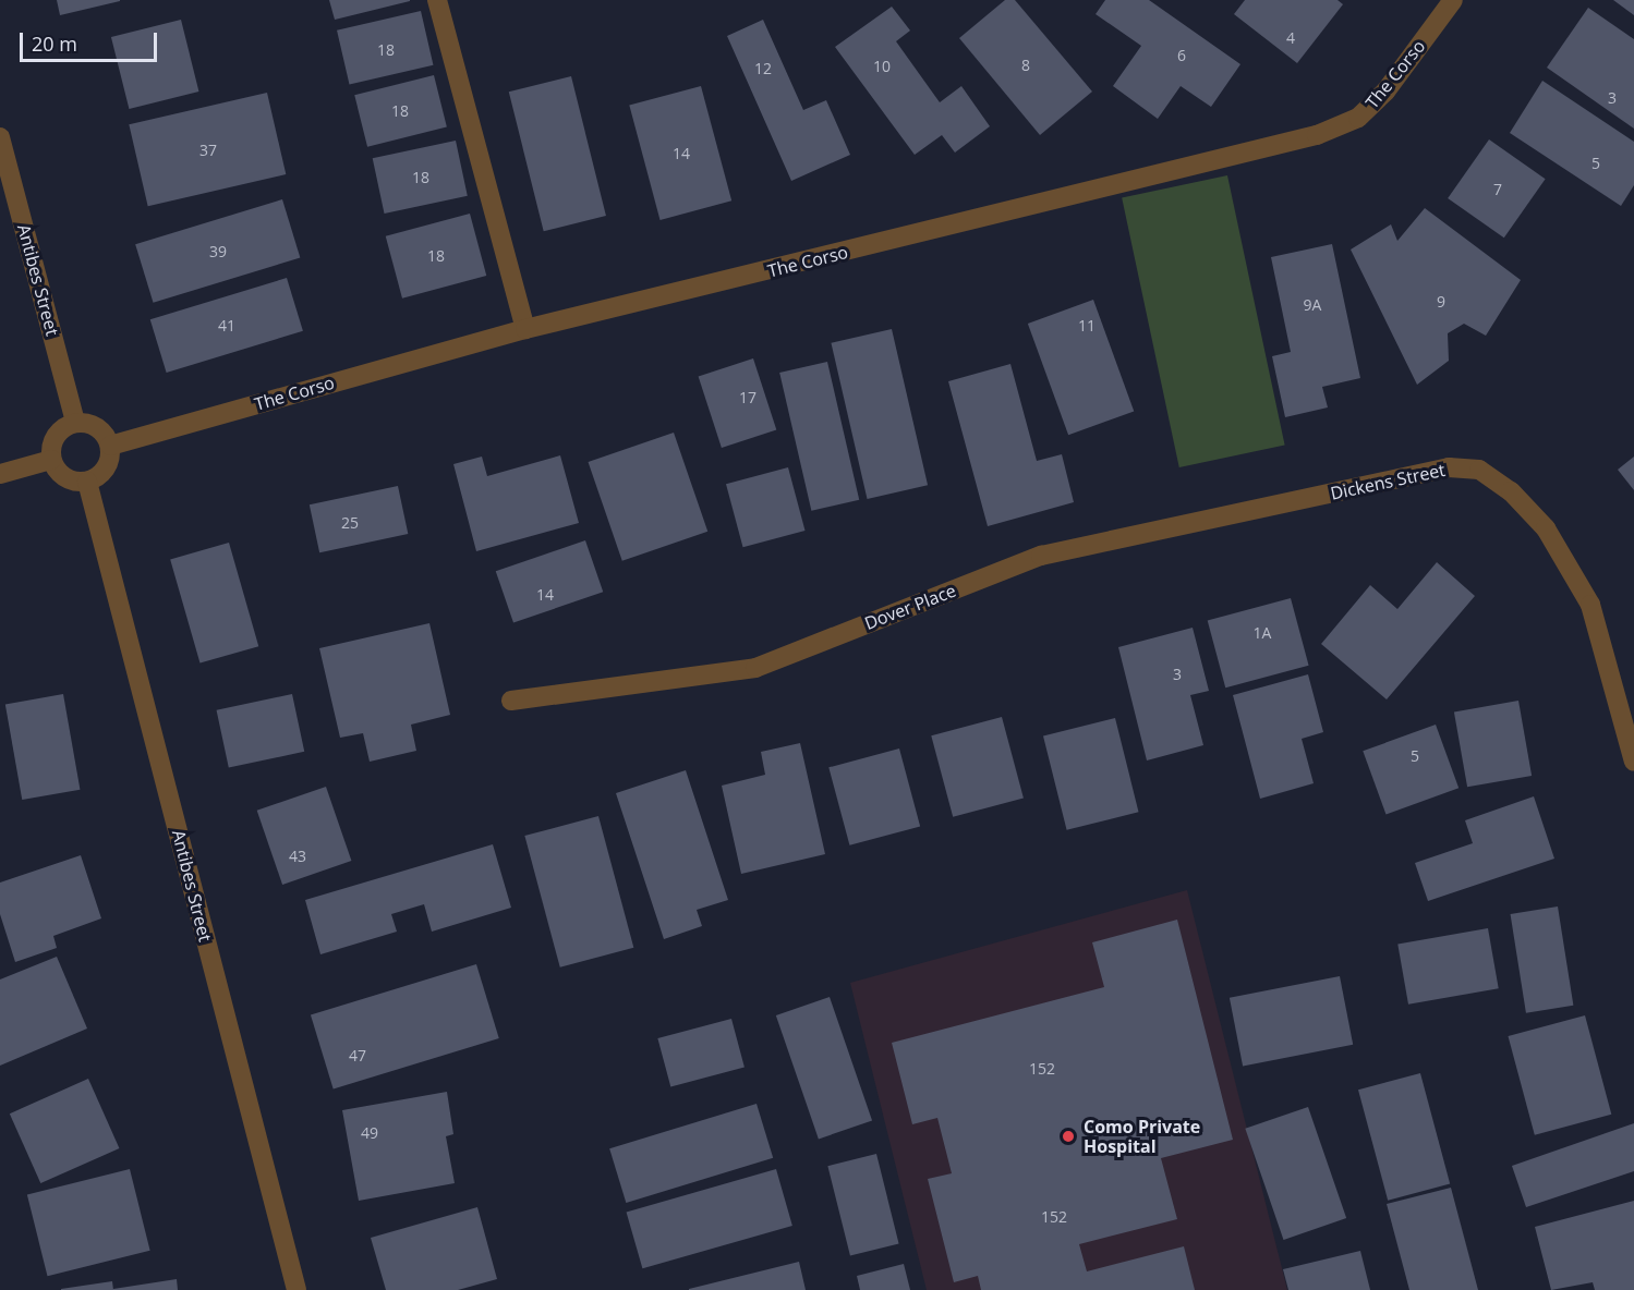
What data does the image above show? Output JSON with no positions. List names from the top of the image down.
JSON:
{
  "streets": {
    "street": [
      "The Corso",
      "Antibes Street",
      "Dickens Street",
      "Dover Place"
    ]
  },
  "crossings": [
    ["The Corso", "Antibes Street"],
    ["Dickens Street", "Dover Place"]
  ],
  "places": ["Como Private Hospital"],
  "house_numbers": [
    "4",
    "18",
    "6",
    "8",
    "10",
    "12",
    "3",
    "18",
    "37",
    "14",
    "5",
    "18",
    "7",
    "39",
    "18",
    "9",
    "9A",
    "41",
    "11",
    "17",
    "25",
    "14",
    "1A",
    "3",
    "5",
    "43",
    "47",
    "152",
    "49",
    "152"
  ],
  "scale_bar": "20 m"
}
